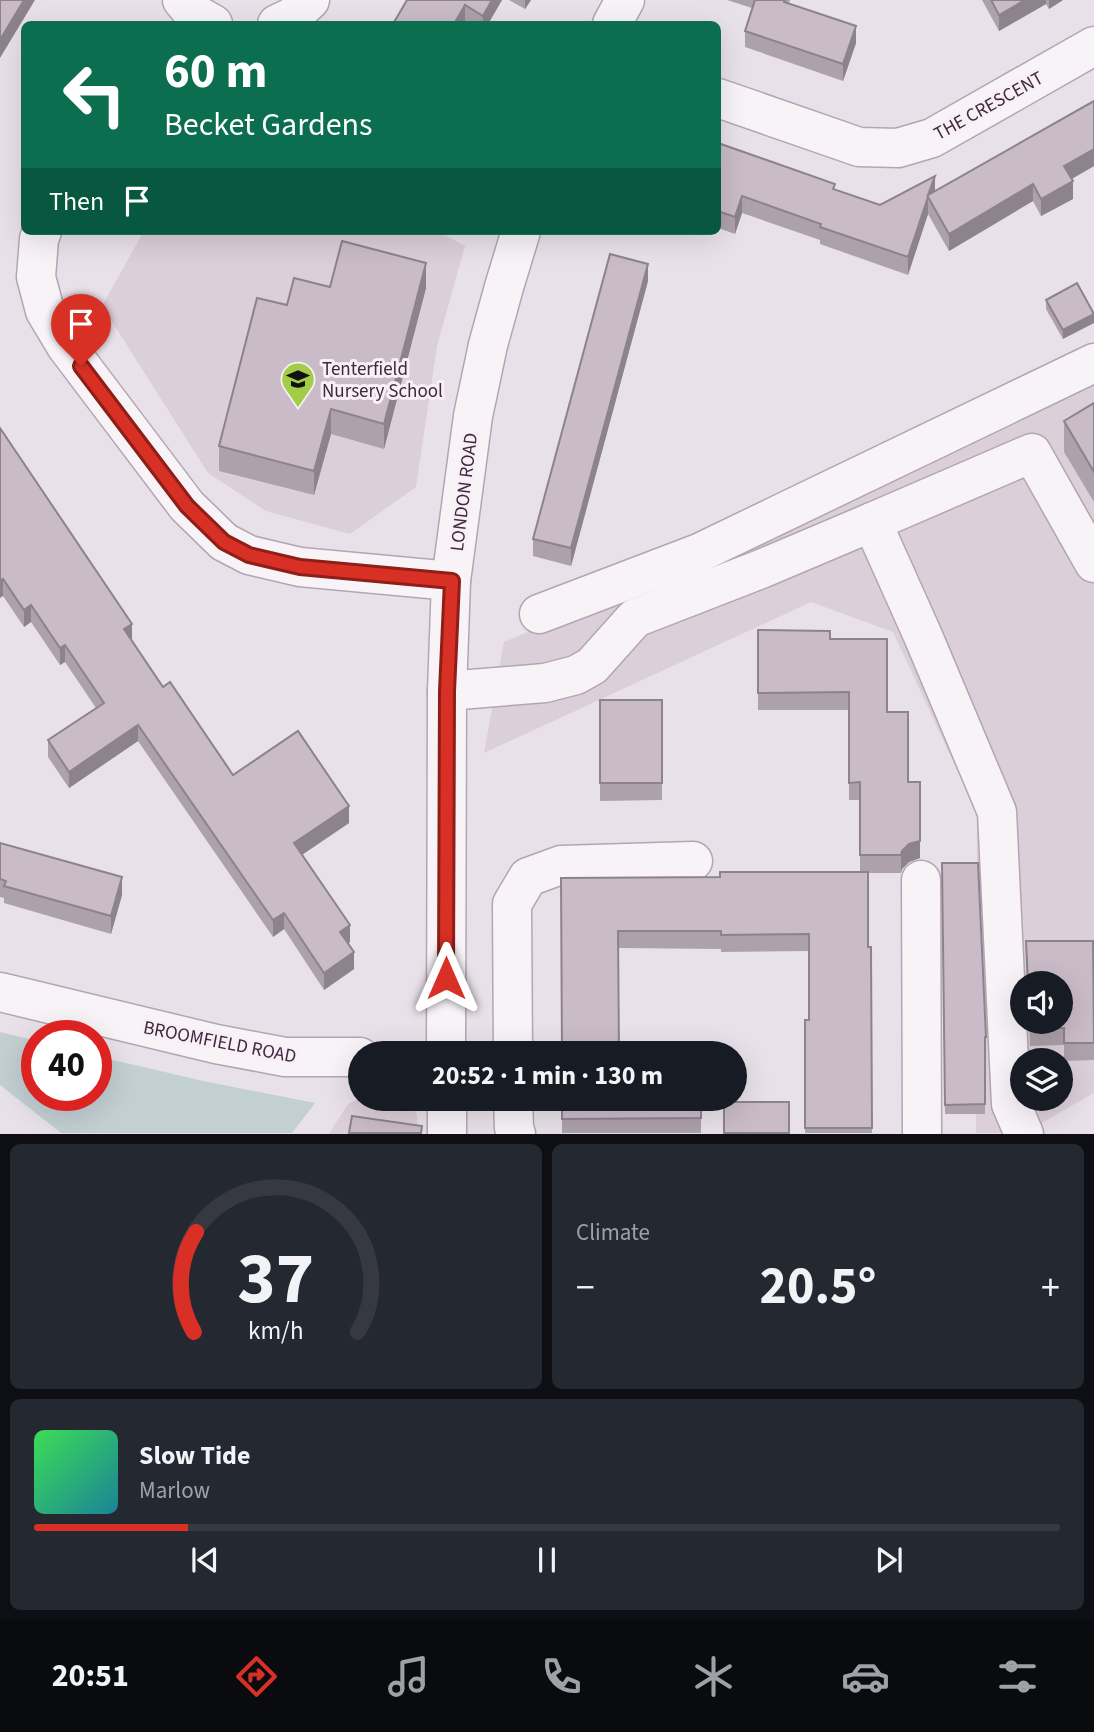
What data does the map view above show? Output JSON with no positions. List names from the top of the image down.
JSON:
{
  "streets": {
    "street": ["THE CRESCENT", "LONDON ROAD", "BROOMFIELD ROAD"]
  },
  "places": {
    "school or university": ["Tenterfield Nursery School"]
  },
  "page": {
    "turn": ["60 m", "Becket Gardens"],
    "then": "Then",
    "limit": "40",
    "trip": "20:52 · 1 min · 130 m",
    "tile": "Climate",
    "heat": ["−", "20.5°", "+"],
    "song": ["Slow Tide", "Marlow"],
    "tabs": "20:51",
    "gauge": ["37", "km/h"]
  }
}
